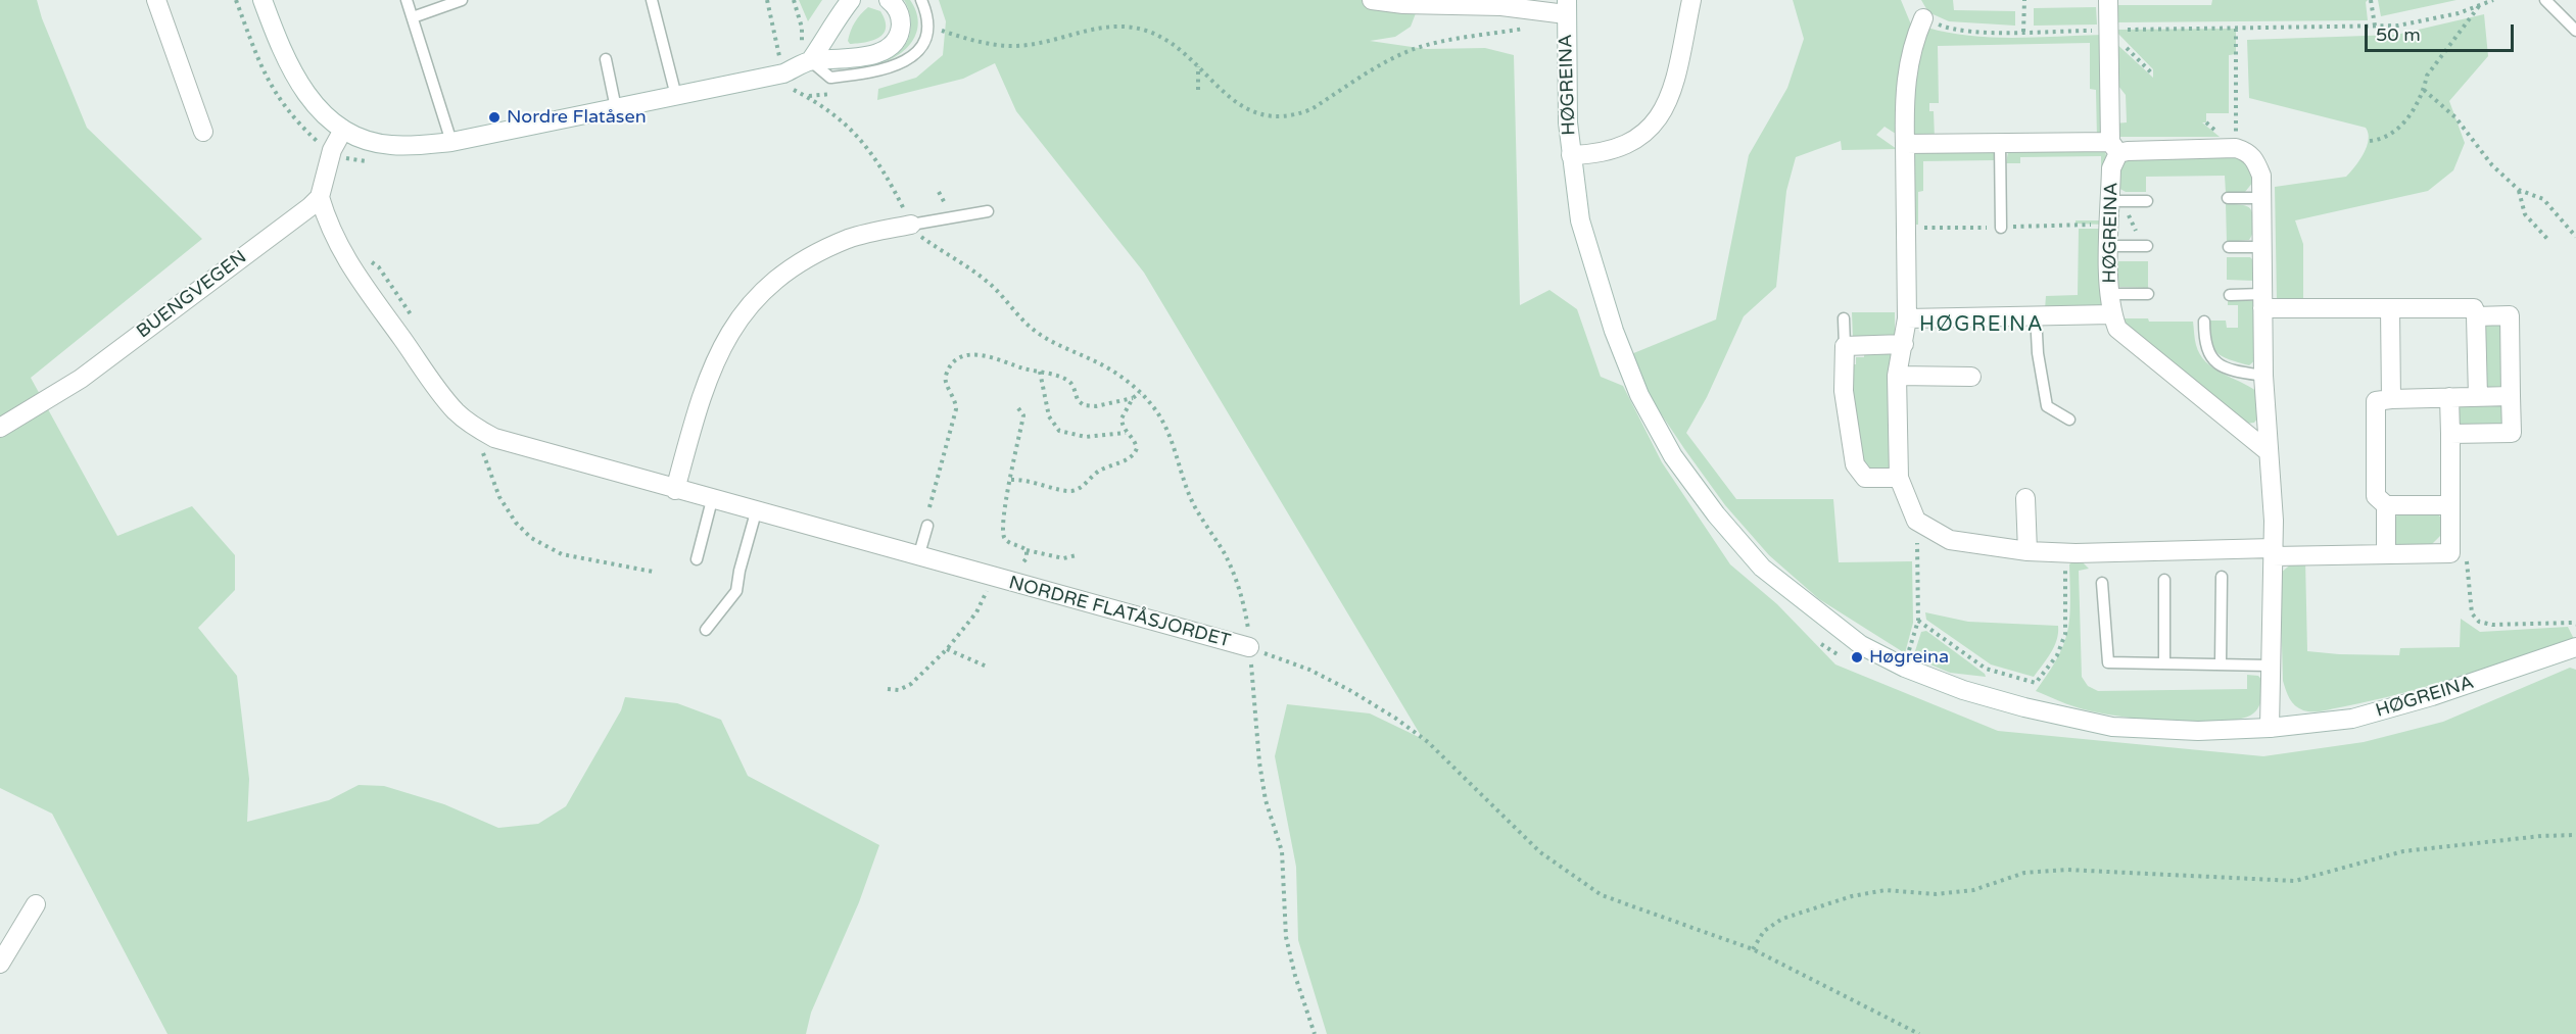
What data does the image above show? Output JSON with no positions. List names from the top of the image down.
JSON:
{
  "streets": {
    "street": ["HØGREINA", "BUENGVEGEN", "NORDRE FLATÅSJORDET"]
  },
  "crossings": [
    ["BUENGVEGEN", "NORDRE FLATÅSJORDET"]
  ],
  "districts": ["HØGREINA"],
  "places": ["Nordre Flatåsen", "Høgreina"],
  "scale_bar": "50 m"
}
